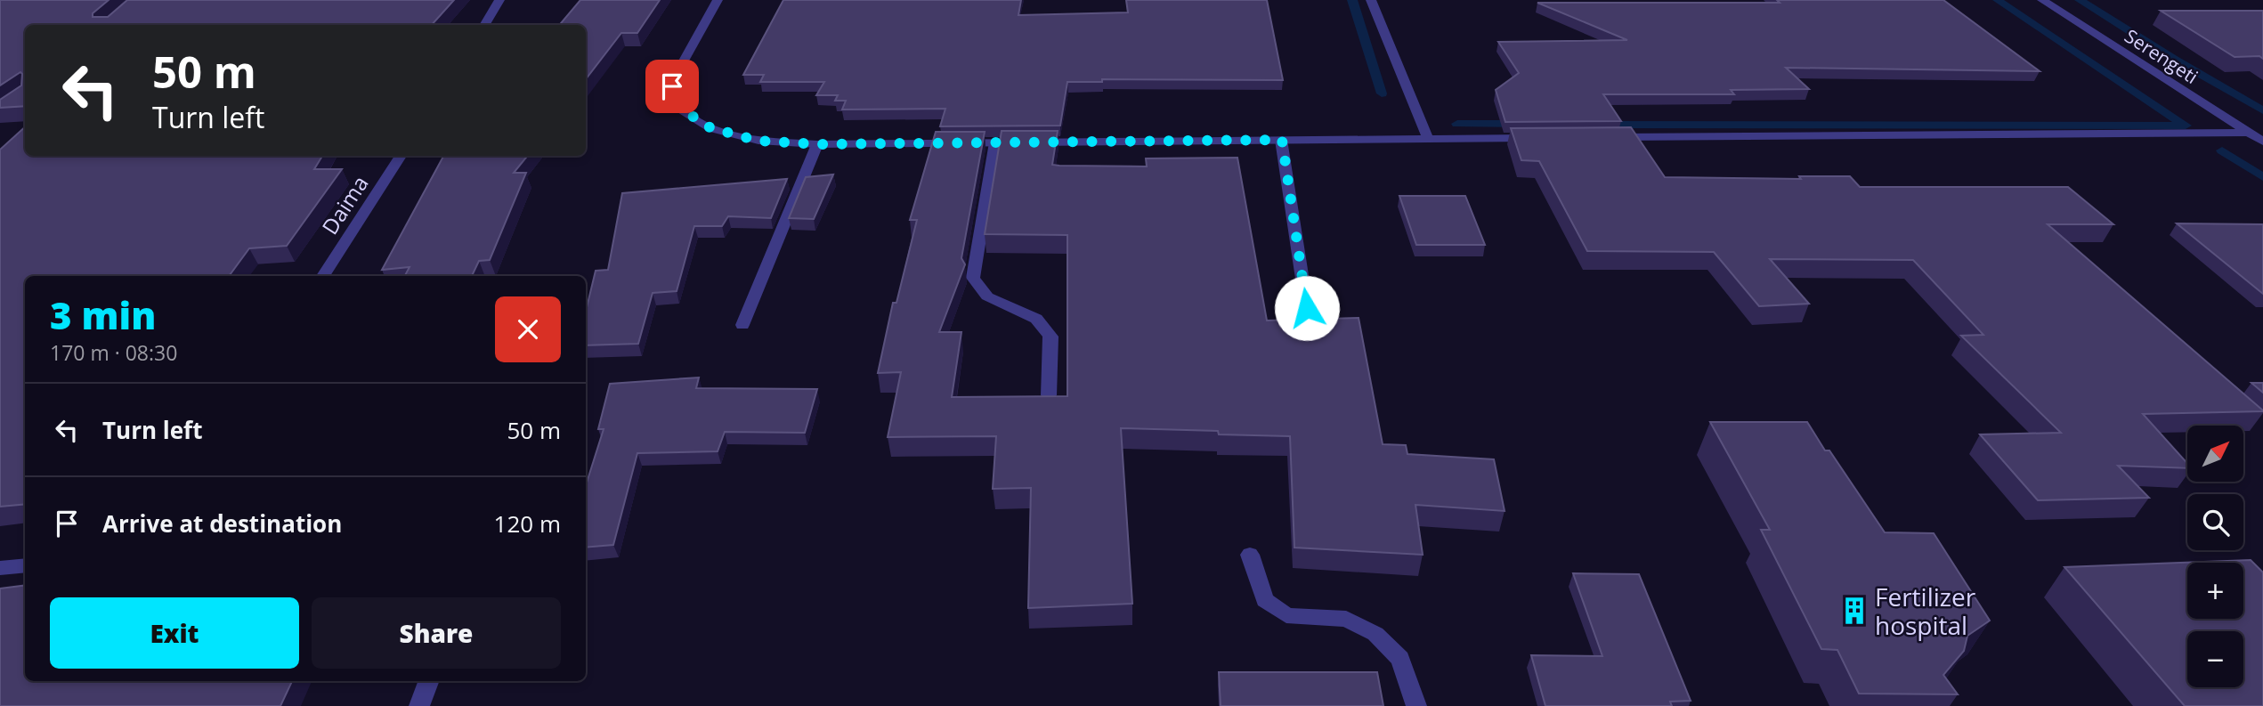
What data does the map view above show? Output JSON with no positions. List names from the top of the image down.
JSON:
{
  "streets": {
    "street": ["Serengeti", "Daima"]
  },
  "places": {
    "building": ["Fertilizer hospital"]
  },
  "north": "top right",
  "page": {
    "turn": ["50 m", "Turn left"],
    "heading": ["3 min", "170 m · 08:30"],
    "list": [
      {
        "name": "Turn left",
        "value": "50 m"
      },
      {
        "name": "Arrive at destination",
        "value": "120 m"
      }
    ],
    "map_buttons": ["+", "−"],
    "buttons": ["Exit", "Share"]
  }
}
